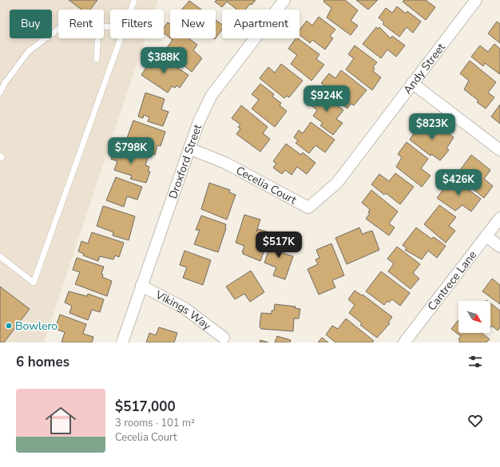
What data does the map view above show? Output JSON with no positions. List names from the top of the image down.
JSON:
{
  "streets": {
    "street": [
      "Andy Street",
      "Droxford Street",
      "Cecelia Court",
      "Cantrece Lane",
      "Vikings Way"
    ]
  },
  "crossings": [
    ["Andy Street", "Cecelia Court"],
    ["Droxford Street", "Cecelia Court"],
    ["Droxford Street", "Vikings Way"]
  ],
  "places": ["Bowlero"],
  "north": "bottom right",
  "page": {
    "chip": [
      "Buy",
      "Rent",
      "Filters",
      "New",
      "Apartment"
    ],
    "price": [
      "$388K",
      "$924K",
      "$823K",
      "$798K",
      "$426K",
      "$517K"
    ],
    "heading": "6 homes",
    "list": [
      {
        "name": "$517,000",
        "note": "3 rooms · 101 m² · Cecelia Court"
      }
    ]
  }
}
